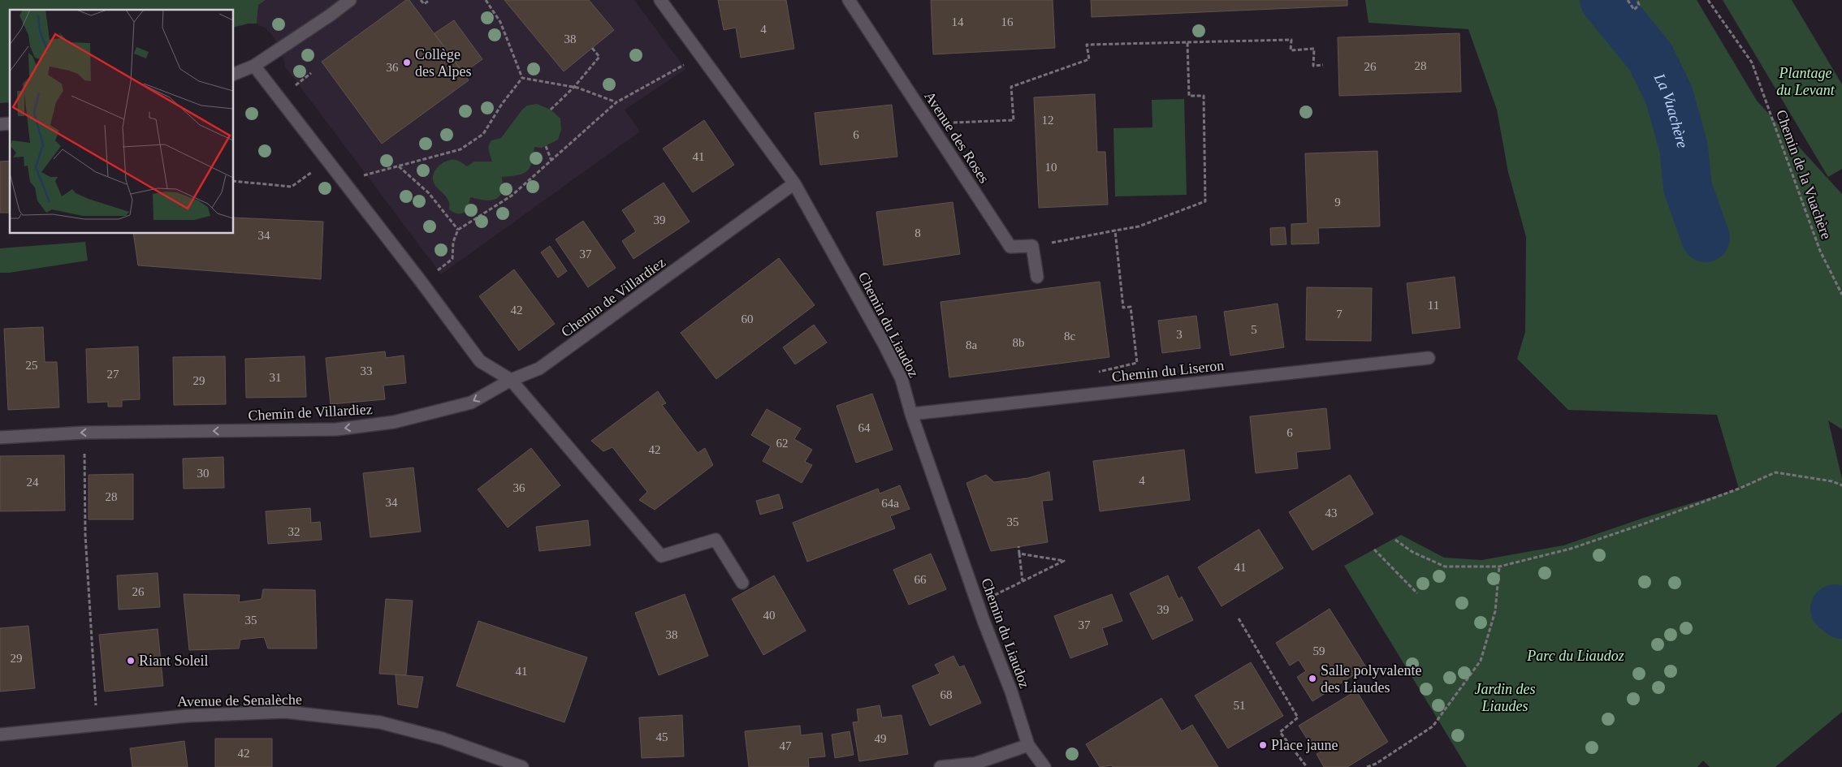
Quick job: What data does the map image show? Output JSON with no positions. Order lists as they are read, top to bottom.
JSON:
{
  "streets": {
    "street": [
      "Avenue des Roses",
      "Chemin de Villardiez",
      "Chemin du Liaudoz",
      "Chemin du Liseron",
      "Avenue de Senalèche"
    ],
    "path": ["Chemin de la Vuachère"]
  },
  "crossings": [
    ["Chemin de Villardiez", "Chemin du Liaudoz"],
    ["Chemin du Liaudoz", "Chemin du Liseron"]
  ],
  "one_way": ["Chemin de Villardiez"],
  "water": ["La Vuachère"],
  "parks": ["Plantage du Levant", "Parc du Liaudoz", "Jardin des Liaudes"],
  "places": [
    "Collège des Alpes",
    "Riant Soleil",
    "Salle polyvalente des Liaudes",
    "Place jaune"
  ],
  "house_numbers": [
    "14",
    "16",
    "4",
    "38",
    "28",
    "26",
    "36",
    "12",
    "6",
    "41",
    "10",
    "9",
    "39",
    "8",
    "34",
    "37",
    "11",
    "42",
    "7",
    "60",
    "5",
    "3",
    "8c",
    "8b",
    "8a",
    "25",
    "33",
    "27",
    "31",
    "29",
    "64",
    "6",
    "62",
    "42",
    "30",
    "4",
    "24",
    "36",
    "28",
    "34",
    "64a",
    "43",
    "35",
    "32",
    "41",
    "66",
    "26",
    "39",
    "40",
    "35",
    "37",
    "38",
    "59",
    "29",
    "41",
    "68",
    "51",
    "45",
    "49",
    "47",
    "42"
  ]
}
